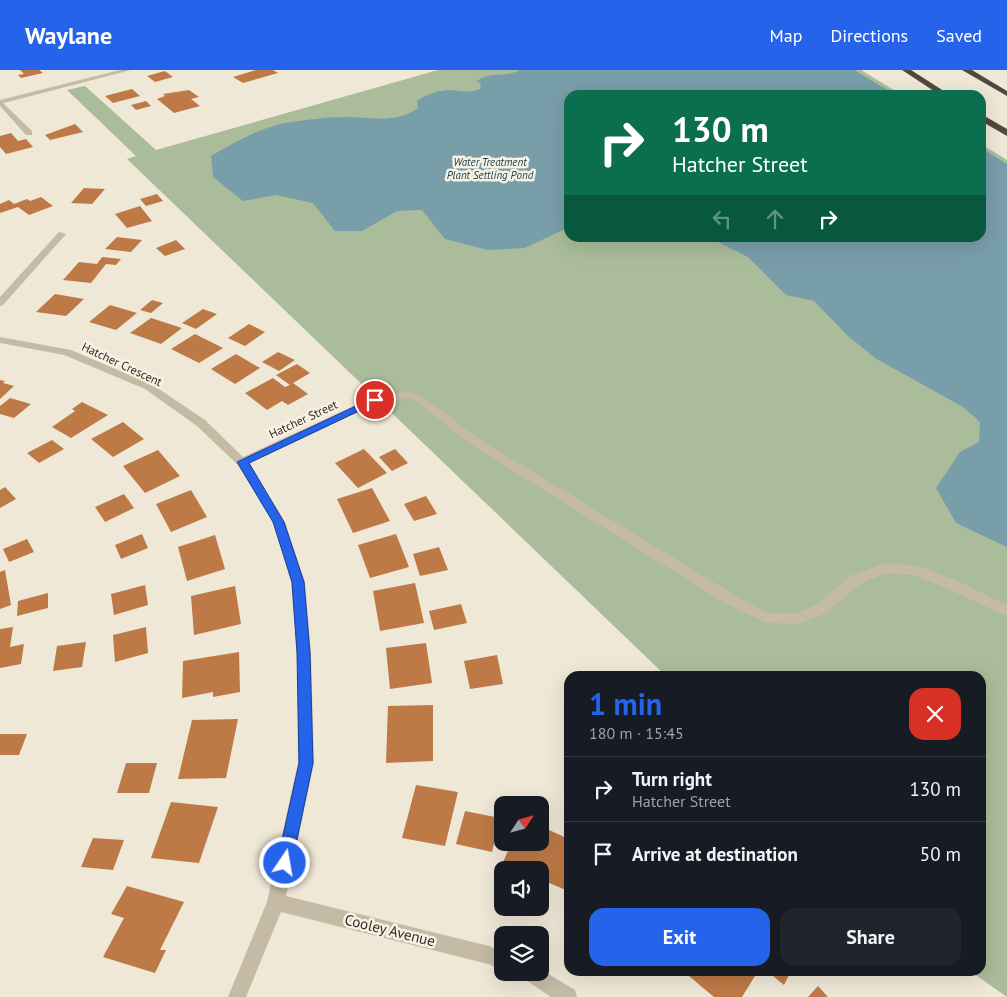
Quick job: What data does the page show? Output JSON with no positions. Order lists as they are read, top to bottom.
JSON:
{
  "streets": {
    "street": ["Hatcher Crescent", "Hatcher Street", "Cooley Avenue"]
  },
  "crossings": [
    ["Hatcher Crescent", "Hatcher Street"],
    ["Hatcher Crescent", "Cooley Avenue"]
  ],
  "water": ["Water Treatment Plant Settling Pond"],
  "north": "top right",
  "page": {
    "header": "Waylane",
    "nav": ["Map", "Directions", "Saved"],
    "turn": ["130 m", "Hatcher Street"],
    "heading": ["1 min", "180 m · 15:45"],
    "list": [
      {
        "name": "Turn right",
        "note": "Hatcher Street",
        "value": "130 m"
      },
      {
        "name": "Arrive at destination",
        "value": "50 m"
      }
    ],
    "buttons": ["Exit", "Share"]
  }
}
